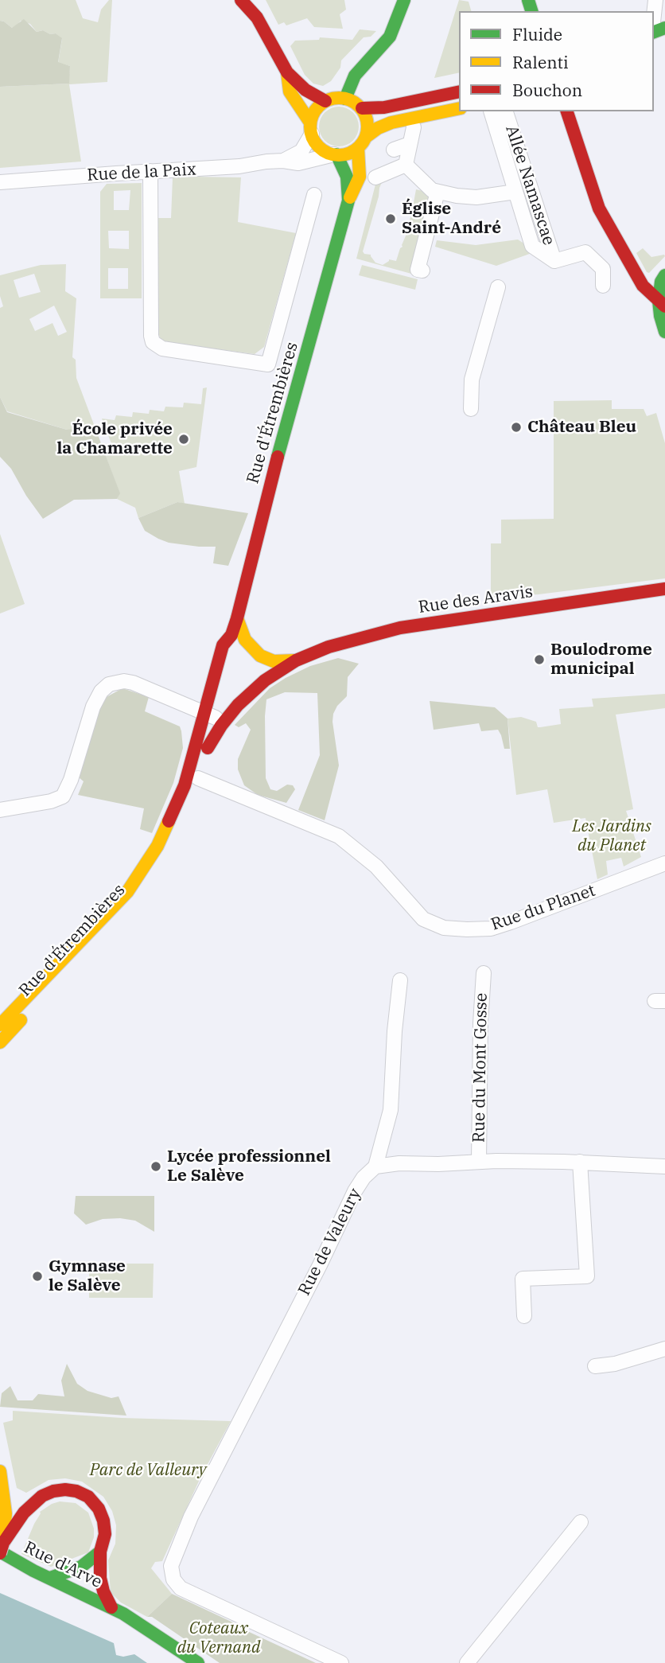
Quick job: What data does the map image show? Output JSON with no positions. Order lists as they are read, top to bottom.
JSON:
{
  "streets": {
    "main road": ["Rue d'Étrembières", "Rue des Aravis", "Rue d'Arve"],
    "street": [
      "Rue de la Paix",
      "Allée Namascae",
      "Rue du Planet",
      "Rue du Mont Gosse",
      "Rue de Valeury"
    ]
  },
  "crossings": [
    ["Rue de la Paix", "Rue d'Étrembières"],
    ["Rue d'Étrembières", "Rue du Planet"]
  ],
  "parks": ["Les Jardins du Planet", "Parc de Valleury", "Coteaux du Vernand"],
  "places": [
    "Église Saint-André",
    "Château Bleu",
    "École privée la Chamarette",
    "Boulodrome municipal",
    "Lycée professionnel Le Salève",
    "Gymnase le Salève"
  ],
  "legend": ["Fluide", "Ralenti", "Bouchon"]
}
